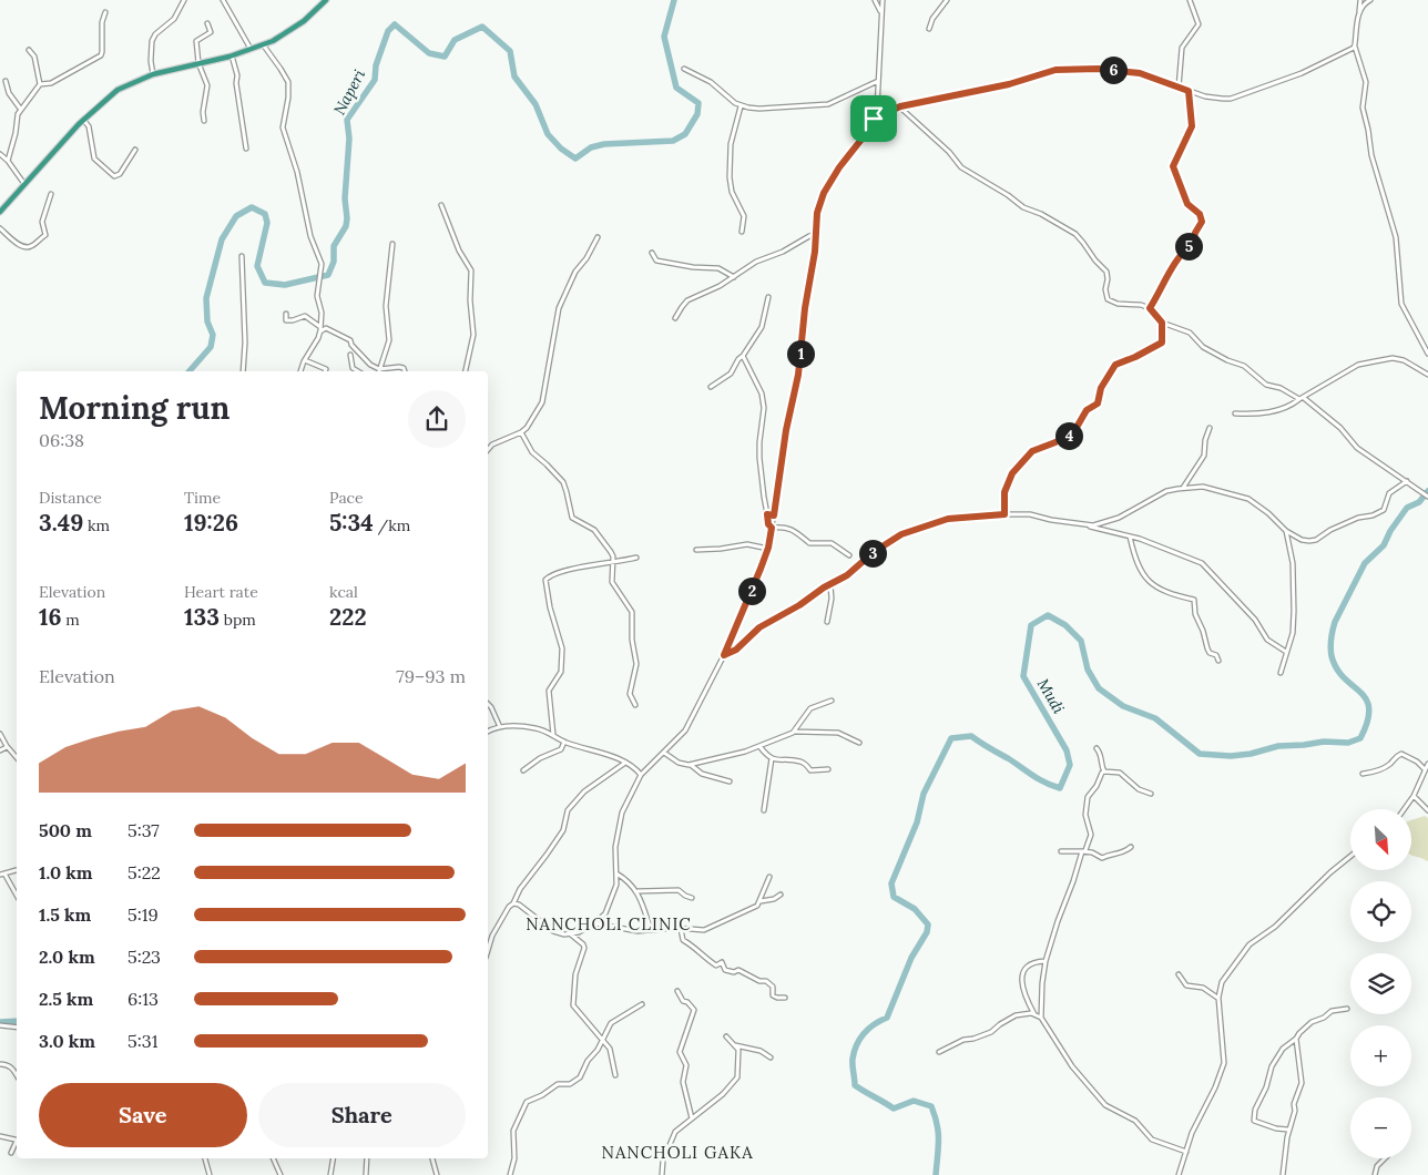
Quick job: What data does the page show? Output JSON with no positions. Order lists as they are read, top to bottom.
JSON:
{
  "districts": ["NANCHOLI CLINIC", "NANCHOLI GAKA"],
  "water": ["Naperi", "Mudi"],
  "north": "bottom right",
  "page": {
    "pins": [
      "6",
      "5",
      "1",
      "4",
      "3",
      "2"
    ],
    "heading": ["Morning run", "06:38"],
    "stats": [
      ["Distance", "3.49 km"],
      ["Time", "19:26"],
      ["Pace", "5:34 /km"],
      ["Elevation", "16 m"],
      ["Heart rate", "133 bpm"],
      ["kcal", "222"]
    ],
    "chart": ["Elevation", "79–93 m"],
    "map_buttons": ["+", "−"],
    "list": [
      {
        "name": "500 m",
        "note": "5:37"
      },
      {
        "name": "1.0 km",
        "note": "5:22"
      },
      {
        "name": "1.5 km",
        "note": "5:19"
      },
      {
        "name": "2.0 km",
        "note": "5:23"
      },
      {
        "name": "2.5 km",
        "note": "6:13"
      },
      {
        "name": "3.0 km",
        "note": "5:31"
      }
    ],
    "buttons": ["Save", "Share"]
  }
}
